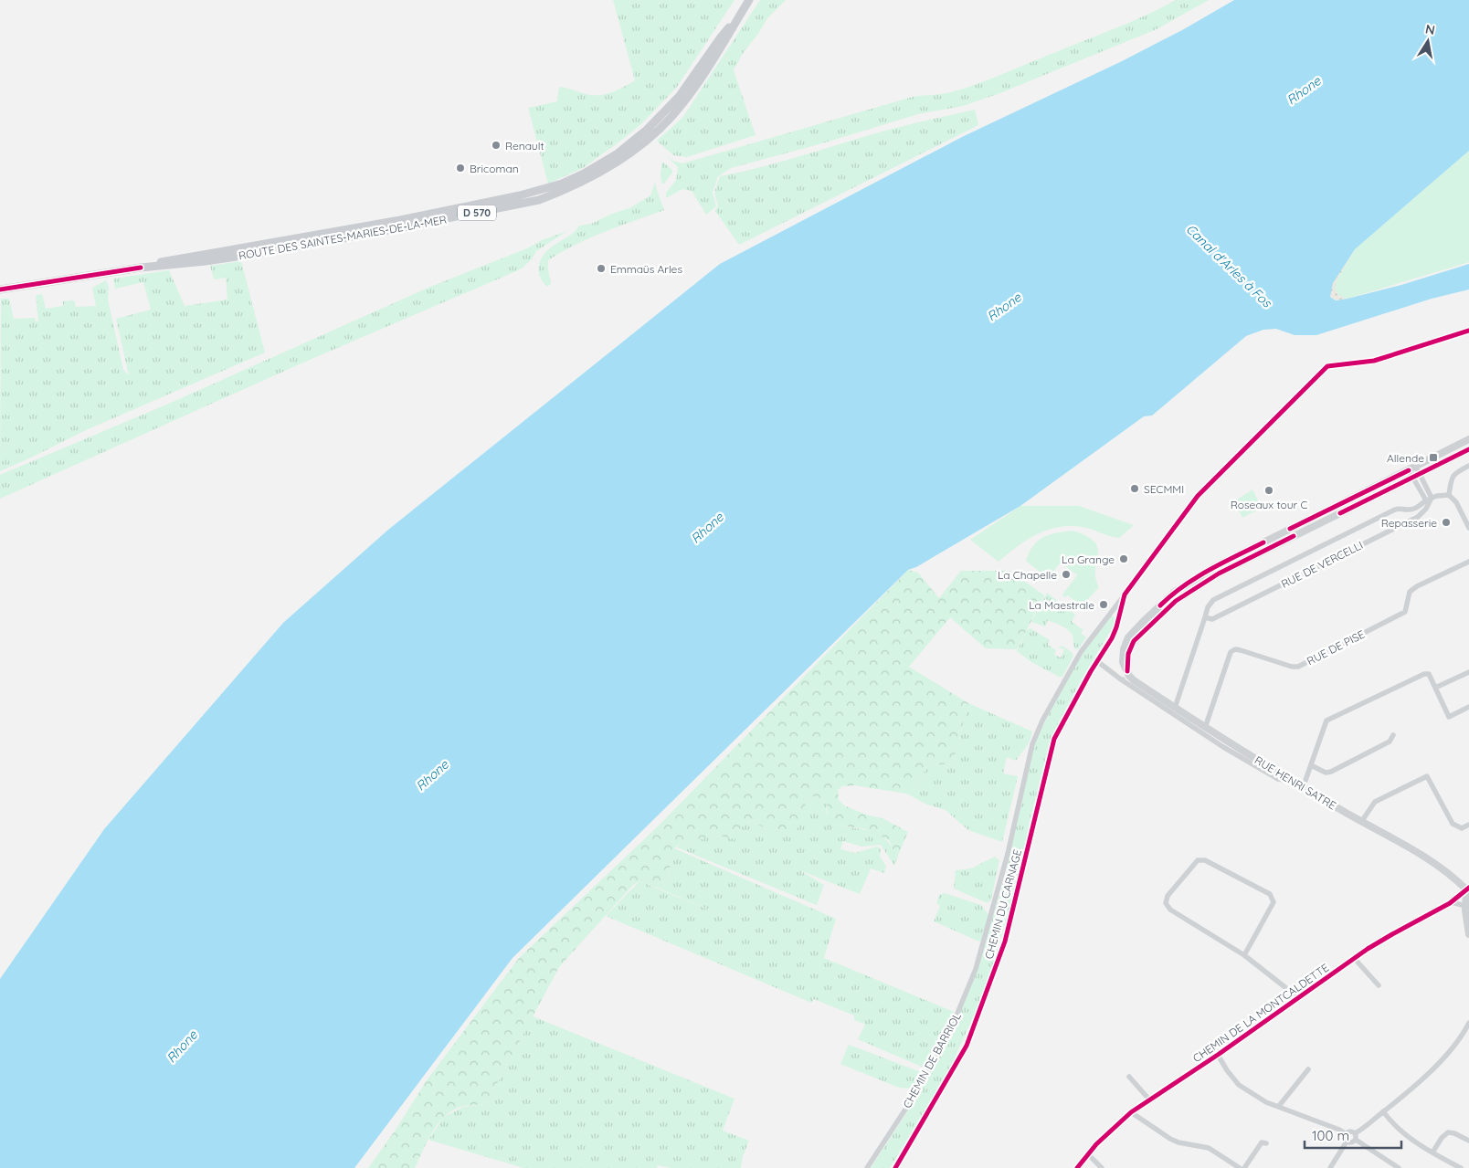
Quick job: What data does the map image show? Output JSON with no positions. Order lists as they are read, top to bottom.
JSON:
{
  "streets": {
    "main road": ["D 570", "ROUTE DES SAINTES-MARIES-DE-LA-MER"],
    "street": [
      "RUE DE VERCELLI",
      "RUE DE PISE",
      "RUE HENRI SATRE",
      "CHEMIN DU CARNAGE",
      "CHEMIN DE LA MONTCALDETTE",
      "CHEMIN DE BARRIOL"
    ]
  },
  "crossings": [
    ["RUE DE VERCELLI", "RUE HENRI SATRE"],
    ["RUE DE PISE", "RUE HENRI SATRE"],
    ["RUE HENRI SATRE", "CHEMIN DE LA MONTCALDETTE"],
    ["CHEMIN DU CARNAGE", "CHEMIN DE BARRIOL"]
  ],
  "water": ["Rhone", "Canal d'Arles à Fos"],
  "places": {
    "other": [
      "Renault",
      "Bricoman",
      "Emmaüs Arles",
      "SECMMI",
      "Roseaux tour C",
      "Repasserie",
      "La Grange",
      "La Chapelle",
      "La Maestrale"
    ],
    "transit": ["Allende"]
  },
  "scale_bar": "100 m",
  "north": "top"
}
